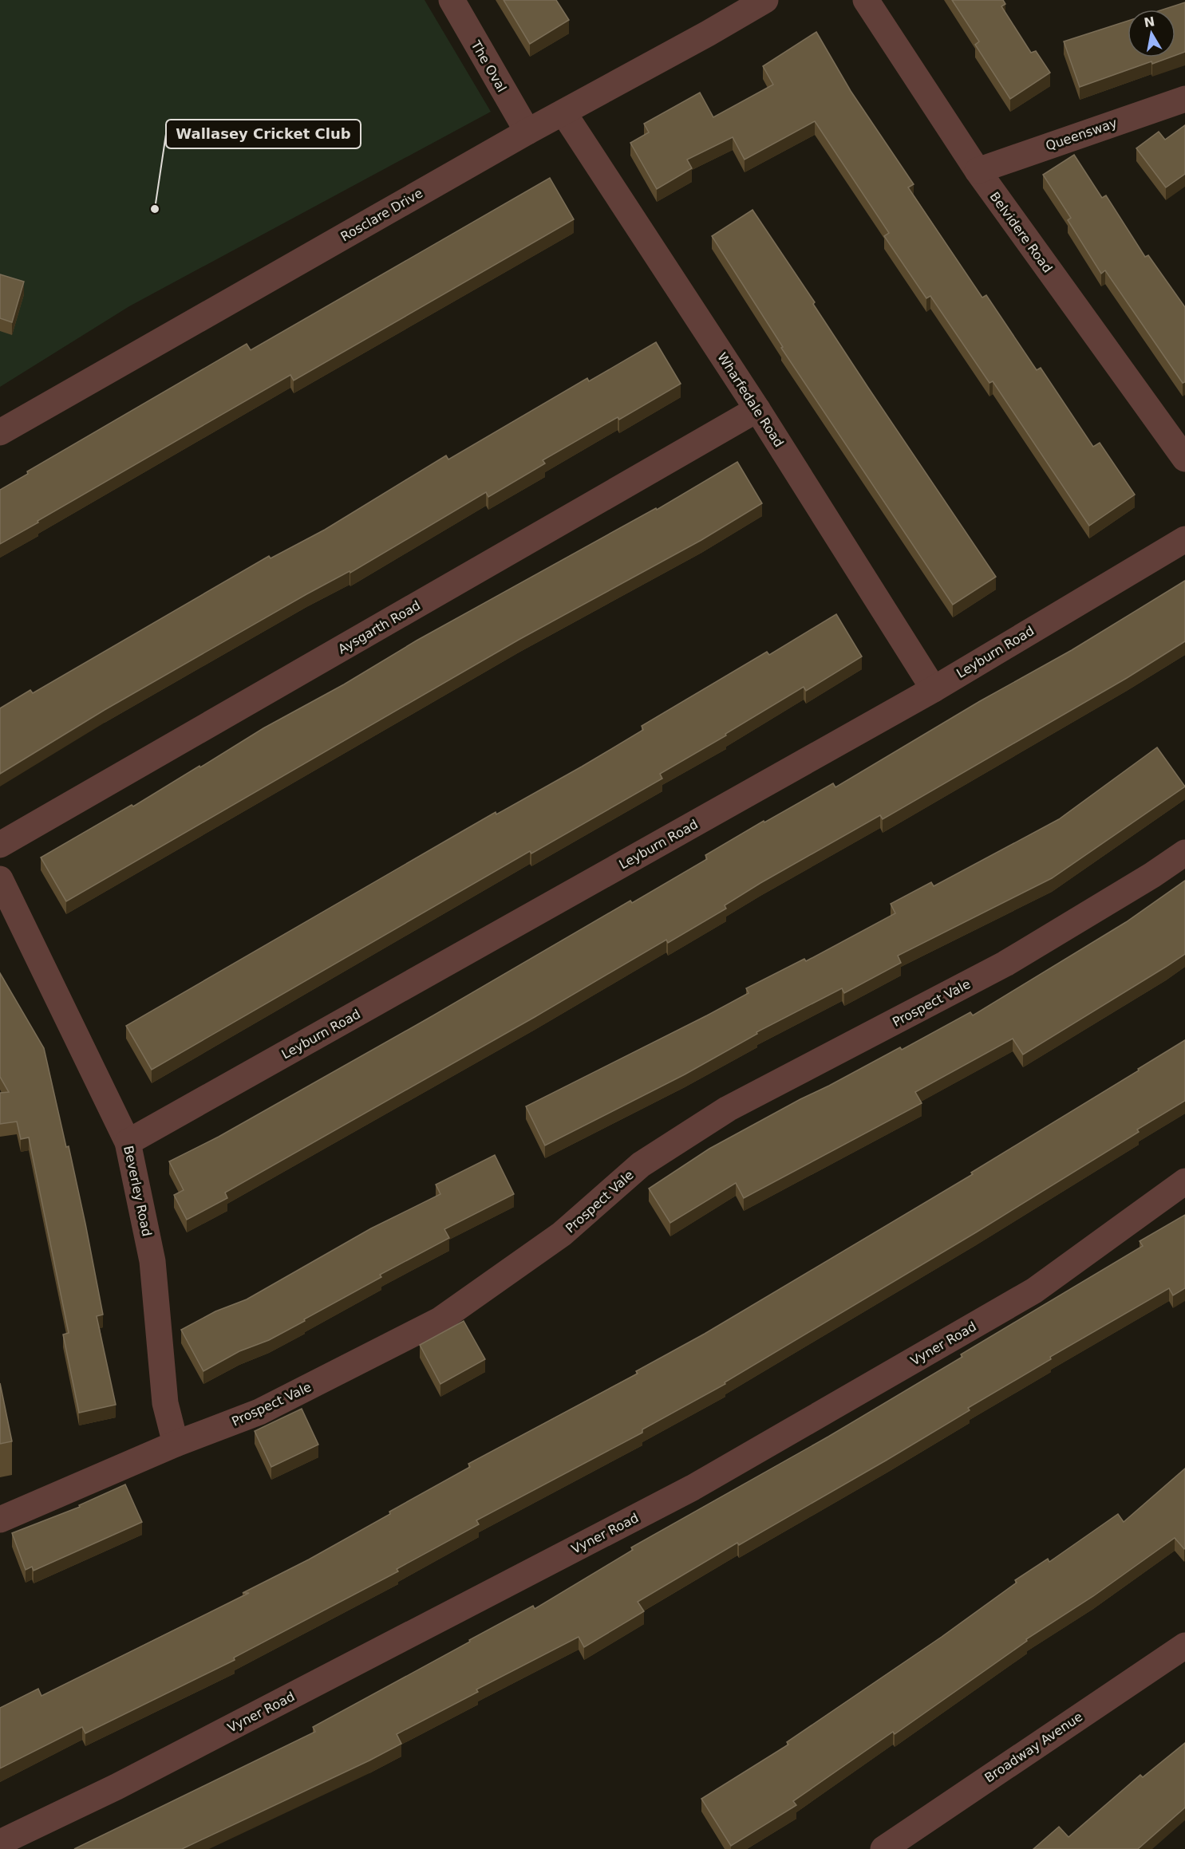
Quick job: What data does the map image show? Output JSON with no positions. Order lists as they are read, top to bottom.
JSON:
{
  "streets": {
    "street": [
      "The Oval",
      "Queensway",
      "Rosclare Drive",
      "Belvidere Road",
      "Wharfedale Road",
      "Aysgarth Road",
      "Leyburn Road",
      "Prospect Vale",
      "Beverley Road",
      "Vyner Road",
      "Broadway Avenue"
    ]
  },
  "crossings": [
    ["The Oval", "Rosclare Drive"],
    ["Queensway", "Belvidere Road"],
    ["Rosclare Drive", "Wharfedale Road"],
    ["Wharfedale Road", "Aysgarth Road"],
    ["Wharfedale Road", "Leyburn Road"],
    ["Leyburn Road", "Beverley Road"],
    ["Prospect Vale", "Beverley Road"]
  ],
  "places": ["Wallasey Cricket Club"],
  "north": "top"
}
